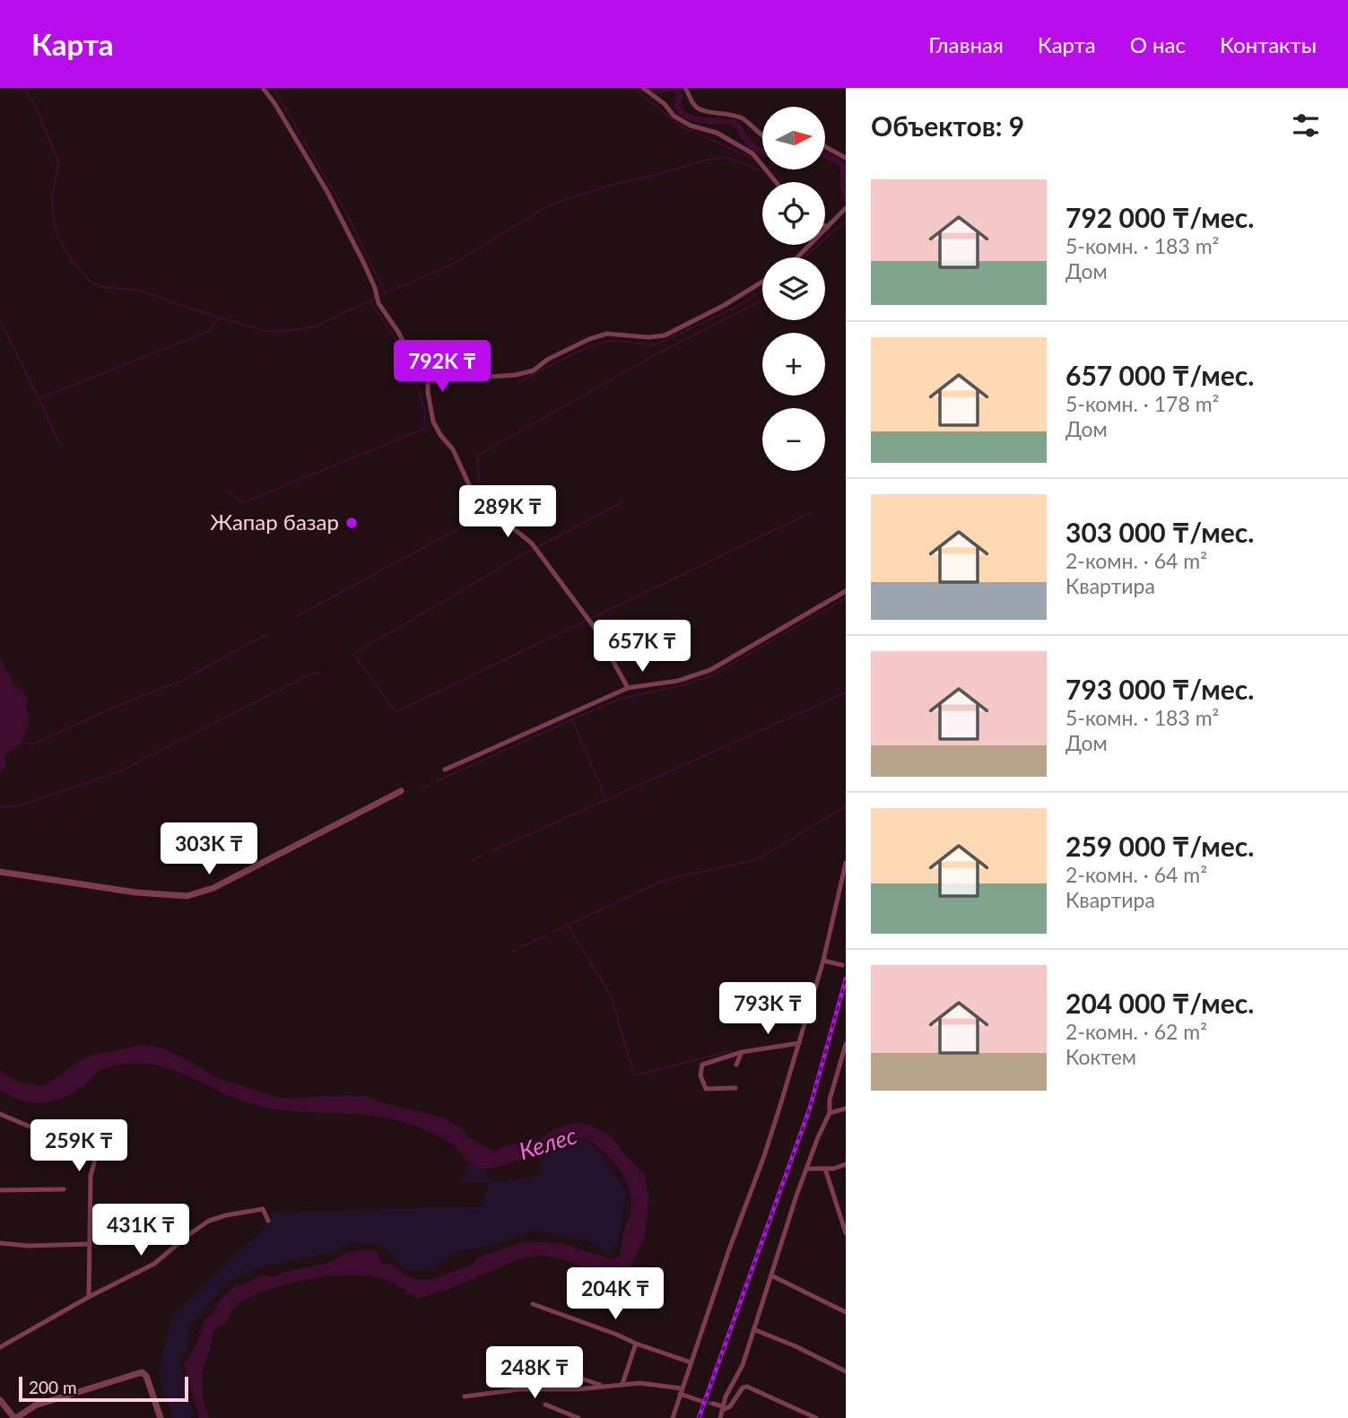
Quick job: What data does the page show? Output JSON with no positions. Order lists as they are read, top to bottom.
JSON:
{
  "water": ["Келес"],
  "places": ["Жапар базар"],
  "scale_bar": "200 m",
  "north": "right",
  "page": {
    "header": "Карта",
    "nav": [
      "Главная",
      "Карта",
      "О нас",
      "Контакты"
    ],
    "heading": "Объектов: 9",
    "map_buttons": ["+", "−"],
    "list": [
      {
        "name": "792 000 ₸/мес.",
        "note": "5-комн. · 183 m² · Дом"
      },
      {
        "name": "657 000 ₸/мес.",
        "note": "5-комн. · 178 m² · Дом"
      },
      {
        "name": "303 000 ₸/мес.",
        "note": "2-комн. · 64 m² · Квартира"
      },
      {
        "name": "793 000 ₸/мес.",
        "note": "5-комн. · 183 m² · Дом"
      },
      {
        "name": "259 000 ₸/мес.",
        "note": "2-комн. · 64 m² · Квартира"
      },
      {
        "name": "204 000 ₸/мес.",
        "note": "2-комн. · 62 m² · Коктем"
      }
    ],
    "price": [
      "792K ₸",
      "289K ₸",
      "657K ₸",
      "303K ₸",
      "793K ₸",
      "259K ₸",
      "431K ₸",
      "204K ₸",
      "248K ₸"
    ],
    "scale": "200 m"
  }
}
